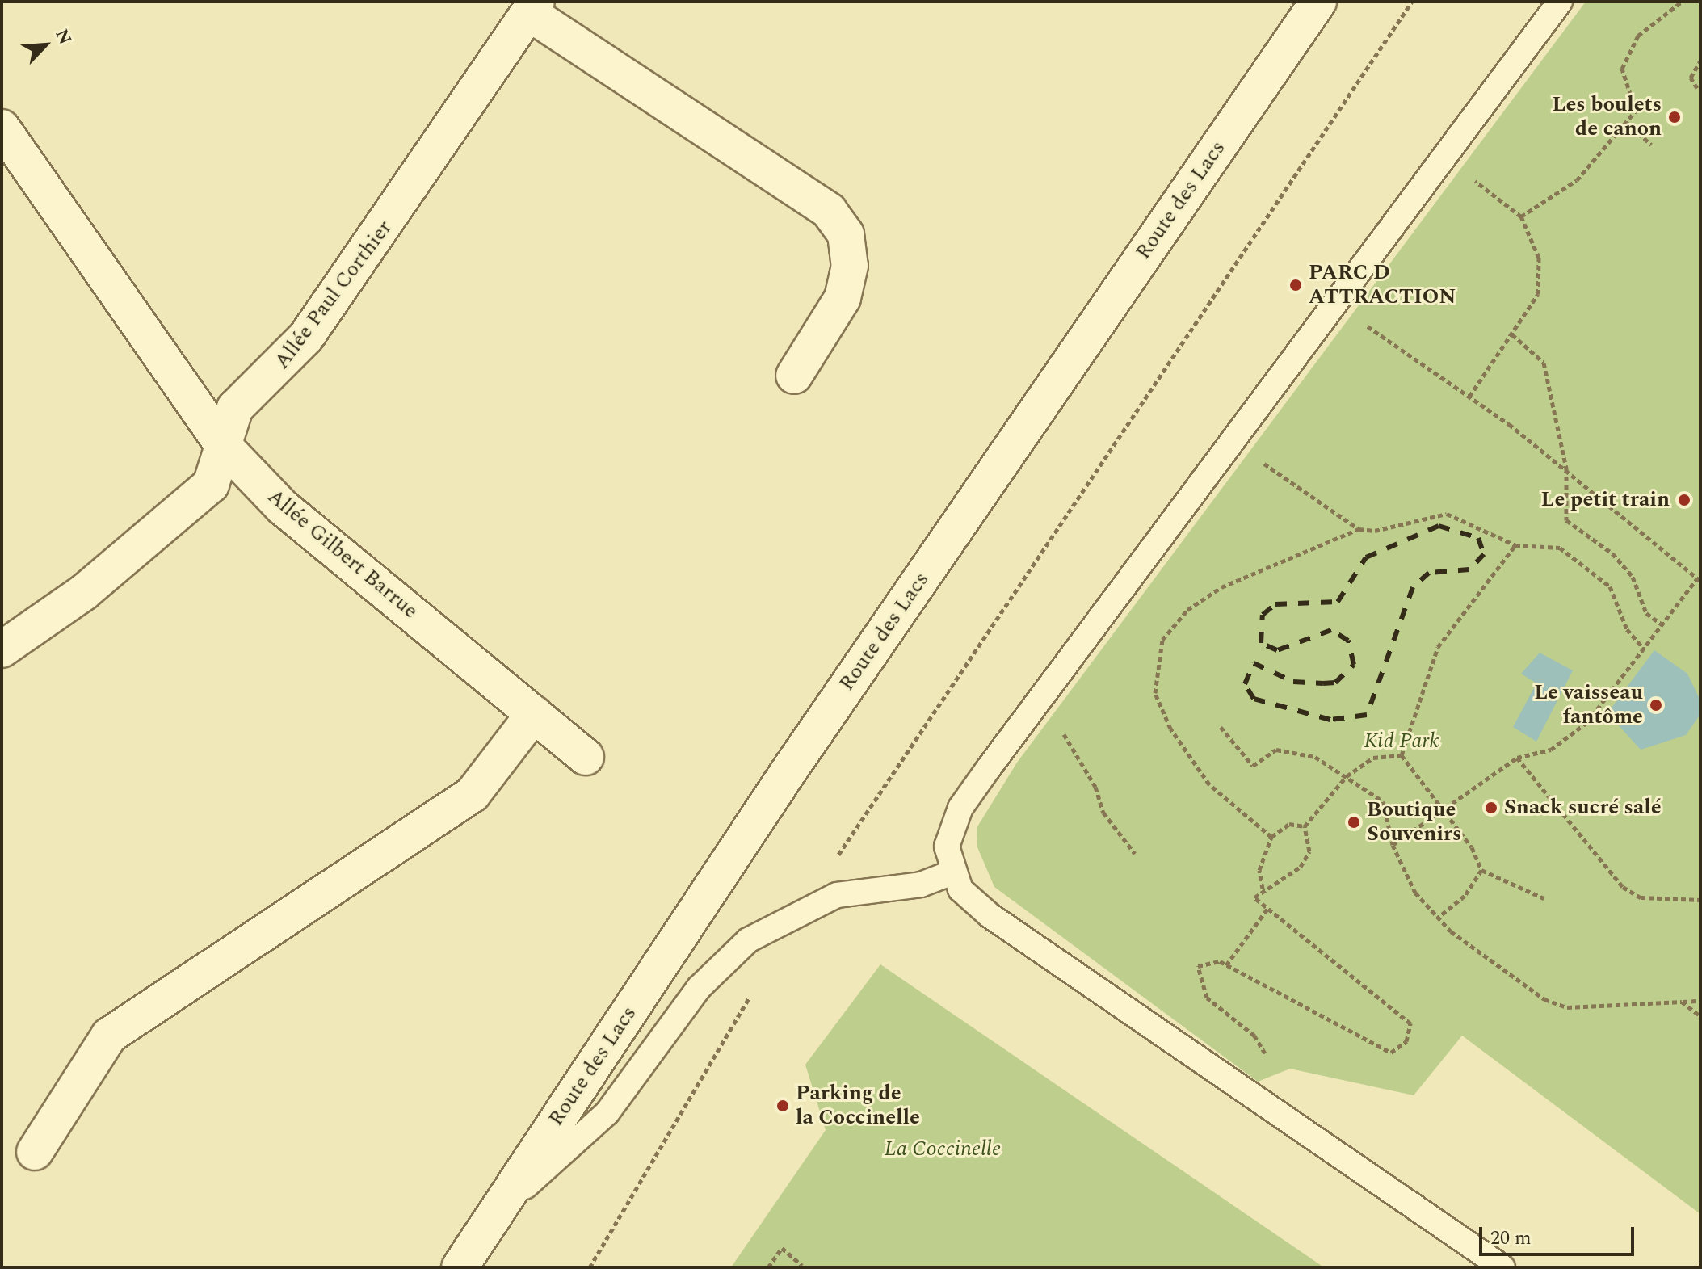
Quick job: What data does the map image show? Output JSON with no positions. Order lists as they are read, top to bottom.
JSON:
{
  "streets": {
    "street": ["Route des Lacs", "Allée Paul Corthier", "Allée Gilbert Barrue"]
  },
  "crossings": [
    ["Allée Paul Corthier", "Allée Gilbert Barrue"]
  ],
  "parks": ["Kid Park", "La Coccinelle"],
  "places": [
    "Les boulets de canon",
    "PARC D ATTRACTION",
    "Le petit train",
    "Le vaisseau fantôme",
    "Snack sucré salé",
    "Boutique Souvenirs",
    "Parking de la Coccinelle"
  ],
  "scale_bar": "20 m",
  "north": "top right"
}
